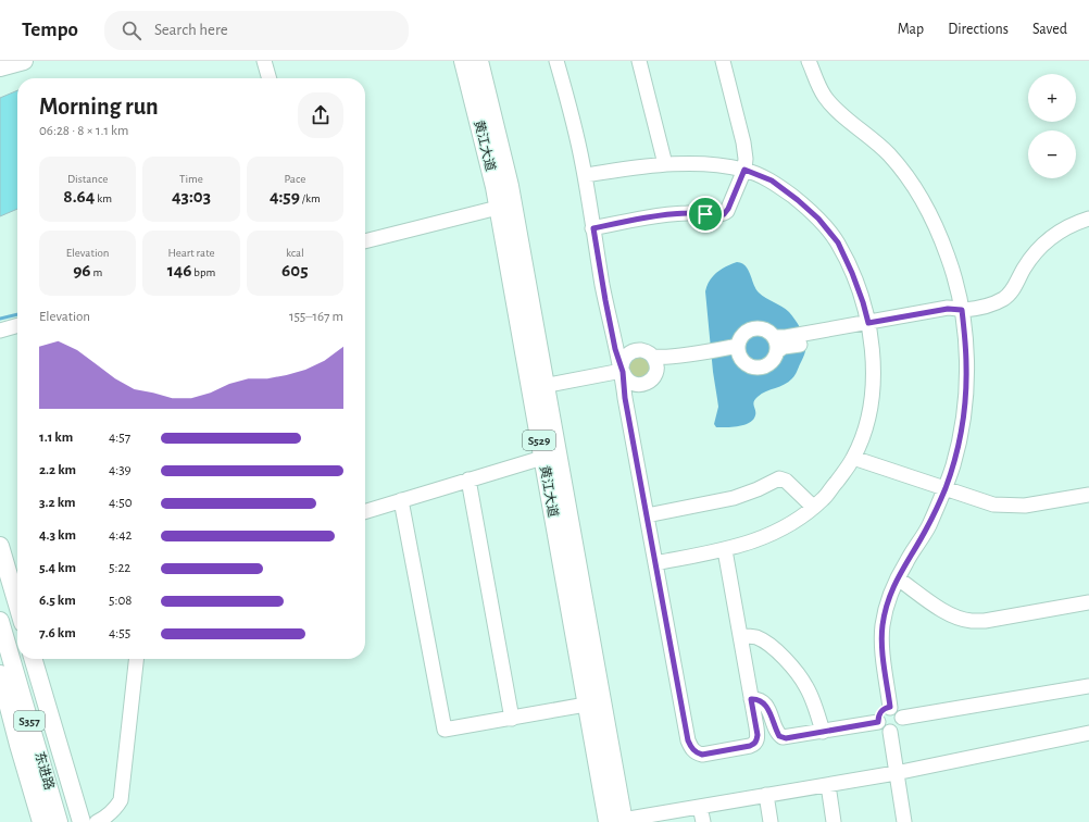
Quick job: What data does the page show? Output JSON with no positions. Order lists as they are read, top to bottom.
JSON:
{
  "streets": {
    "main road": [
      "黄江大道",
      "S529",
      "S357",
      "东进路"
    ]
  },
  "page": {
    "header": "Tempo",
    "search": "Search here",
    "nav": ["Map", "Directions", "Saved"],
    "map_buttons": ["+", "−"],
    "heading": ["Morning run", "06:28 · 8 × 1.1 km"],
    "stats": [
      ["Distance", "8.64 km"],
      ["Time", "43:03"],
      ["Pace", "4:59 /km"],
      ["Elevation", "96 m"],
      ["Heart rate", "146 bpm"],
      ["kcal", "605"]
    ],
    "chart": ["Elevation", "155–167 m"],
    "list": [
      {
        "name": "1.1 km",
        "note": "4:57"
      },
      {
        "name": "2.2 km",
        "note": "4:39"
      },
      {
        "name": "3.2 km",
        "note": "4:50"
      },
      {
        "name": "4.3 km",
        "note": "4:42"
      },
      {
        "name": "5.4 km",
        "note": "5:22"
      },
      {
        "name": "6.5 km",
        "note": "5:08"
      },
      {
        "name": "7.6 km",
        "note": "4:55"
      }
    ]
  }
}
